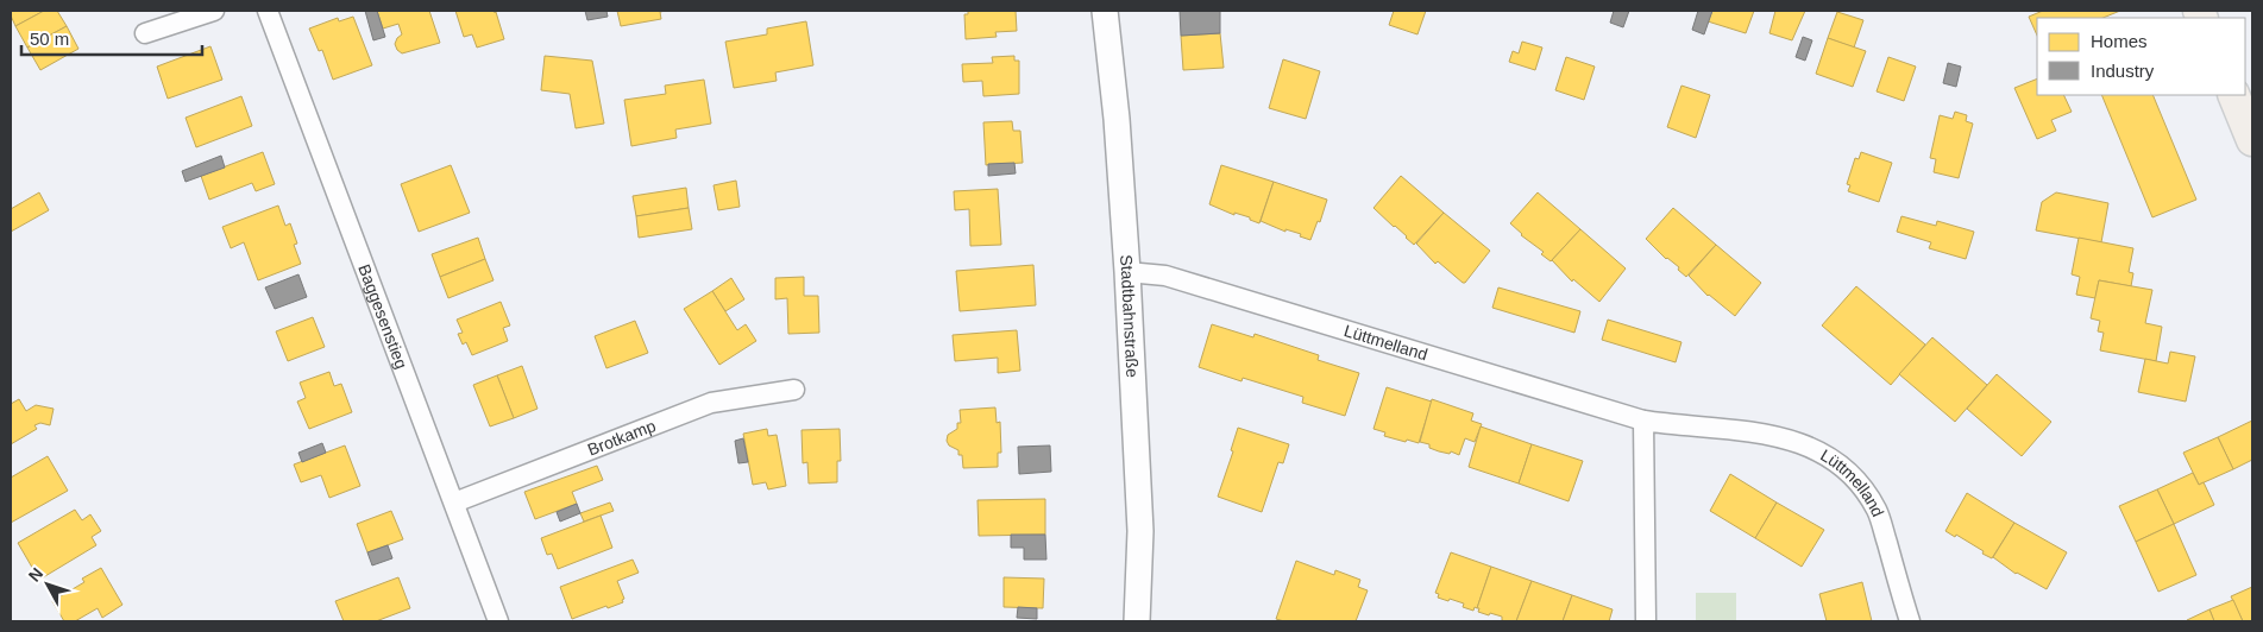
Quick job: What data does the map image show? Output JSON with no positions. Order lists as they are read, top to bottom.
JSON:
{
  "streets": {
    "street": [
      "Baggesenstieg",
      "Stadtbahnstraße",
      "Lüttmelland",
      "Brotkamp"
    ]
  },
  "crossings": [
    ["Baggesenstieg", "Brotkamp"],
    ["Stadtbahnstraße", "Lüttmelland"]
  ],
  "legend": ["Homes", "Industry"],
  "scale_bar": "50 m",
  "north": "top left"
}
